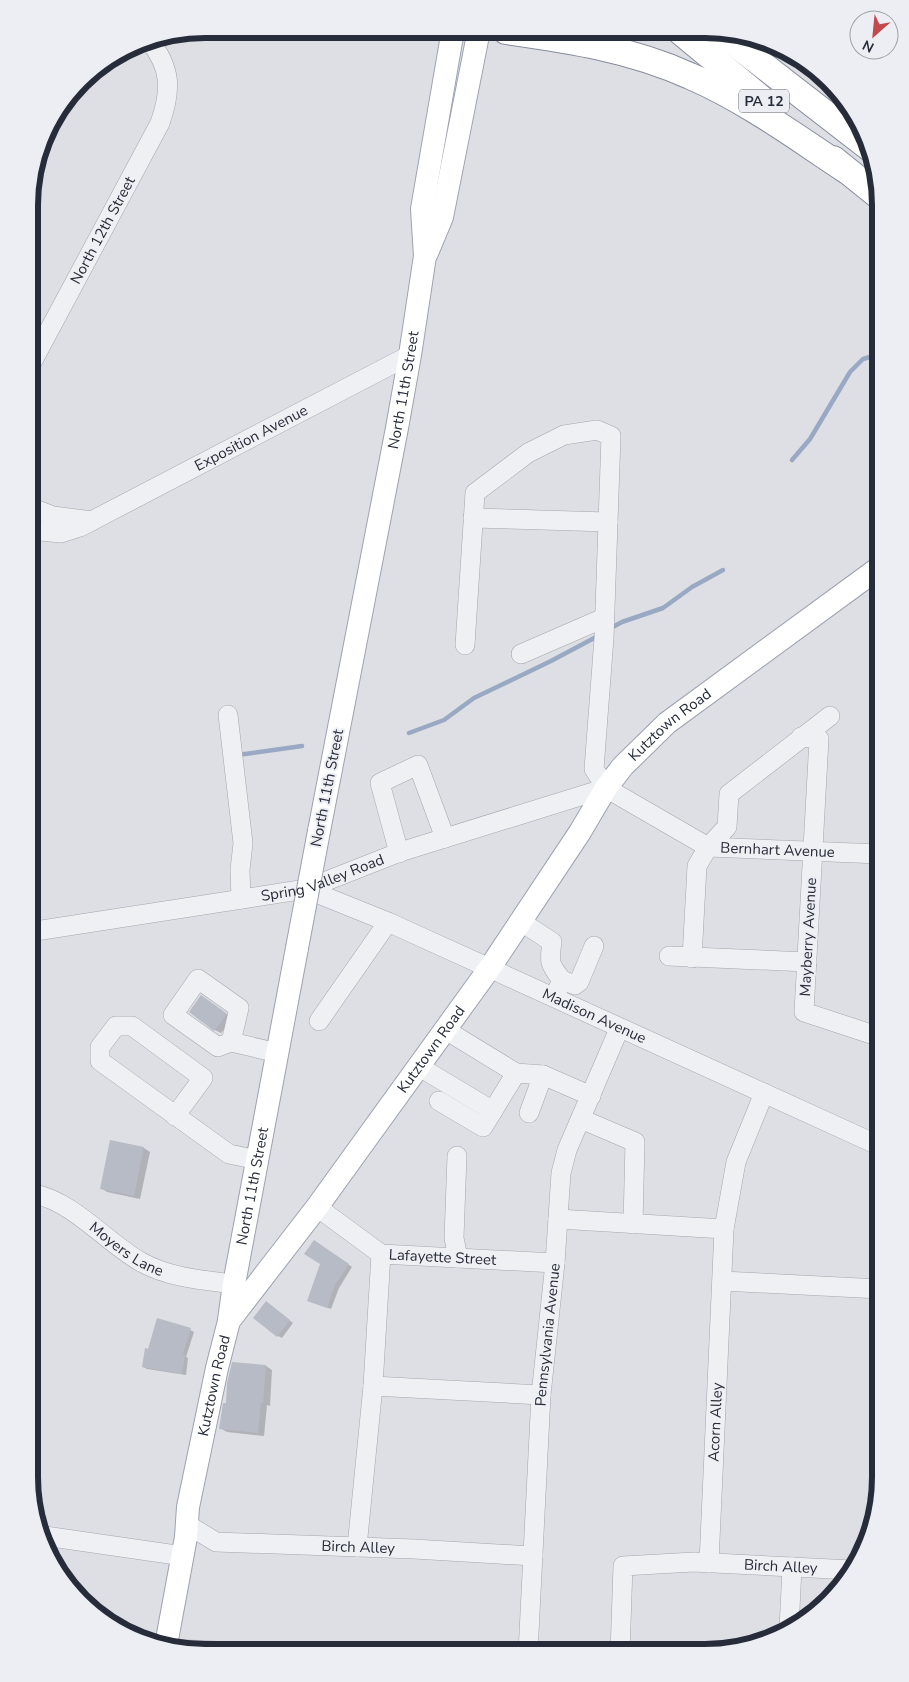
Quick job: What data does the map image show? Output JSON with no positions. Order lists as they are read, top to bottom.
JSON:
{
  "streets": {
    "highway": ["PA 12"],
    "main road": ["North 11th Street", "Kutztown Road"],
    "street": [
      "North 12th Street",
      "Exposition Avenue",
      "Bernhart Avenue",
      "Spring Valley Road",
      "Mayberry Avenue",
      "Madison Avenue",
      "Moyers Lane",
      "Lafayette Street",
      "Pennsylvania Avenue",
      "Acorn Alley",
      "Birch Alley"
    ]
  },
  "crossings": [
    ["North 11th Street", "Exposition Avenue"],
    ["North 11th Street", "Kutztown Road"],
    ["North 11th Street", "Moyers Lane"],
    ["Kutztown Road", "Bernhart Avenue"],
    ["Kutztown Road", "Spring Valley Road"],
    ["Kutztown Road", "Madison Avenue"],
    ["Kutztown Road", "Lafayette Street"],
    ["Kutztown Road", "Birch Alley"],
    ["Bernhart Avenue", "Spring Valley Road"],
    ["Bernhart Avenue", "Mayberry Avenue"],
    ["Spring Valley Road", "Madison Avenue"],
    ["Madison Avenue", "Pennsylvania Avenue"],
    ["Madison Avenue", "Acorn Alley"],
    ["Lafayette Street", "Pennsylvania Avenue"],
    ["Pennsylvania Avenue", "Birch Alley"],
    ["Acorn Alley", "Birch Alley"]
  ],
  "north": "bottom left"
}
